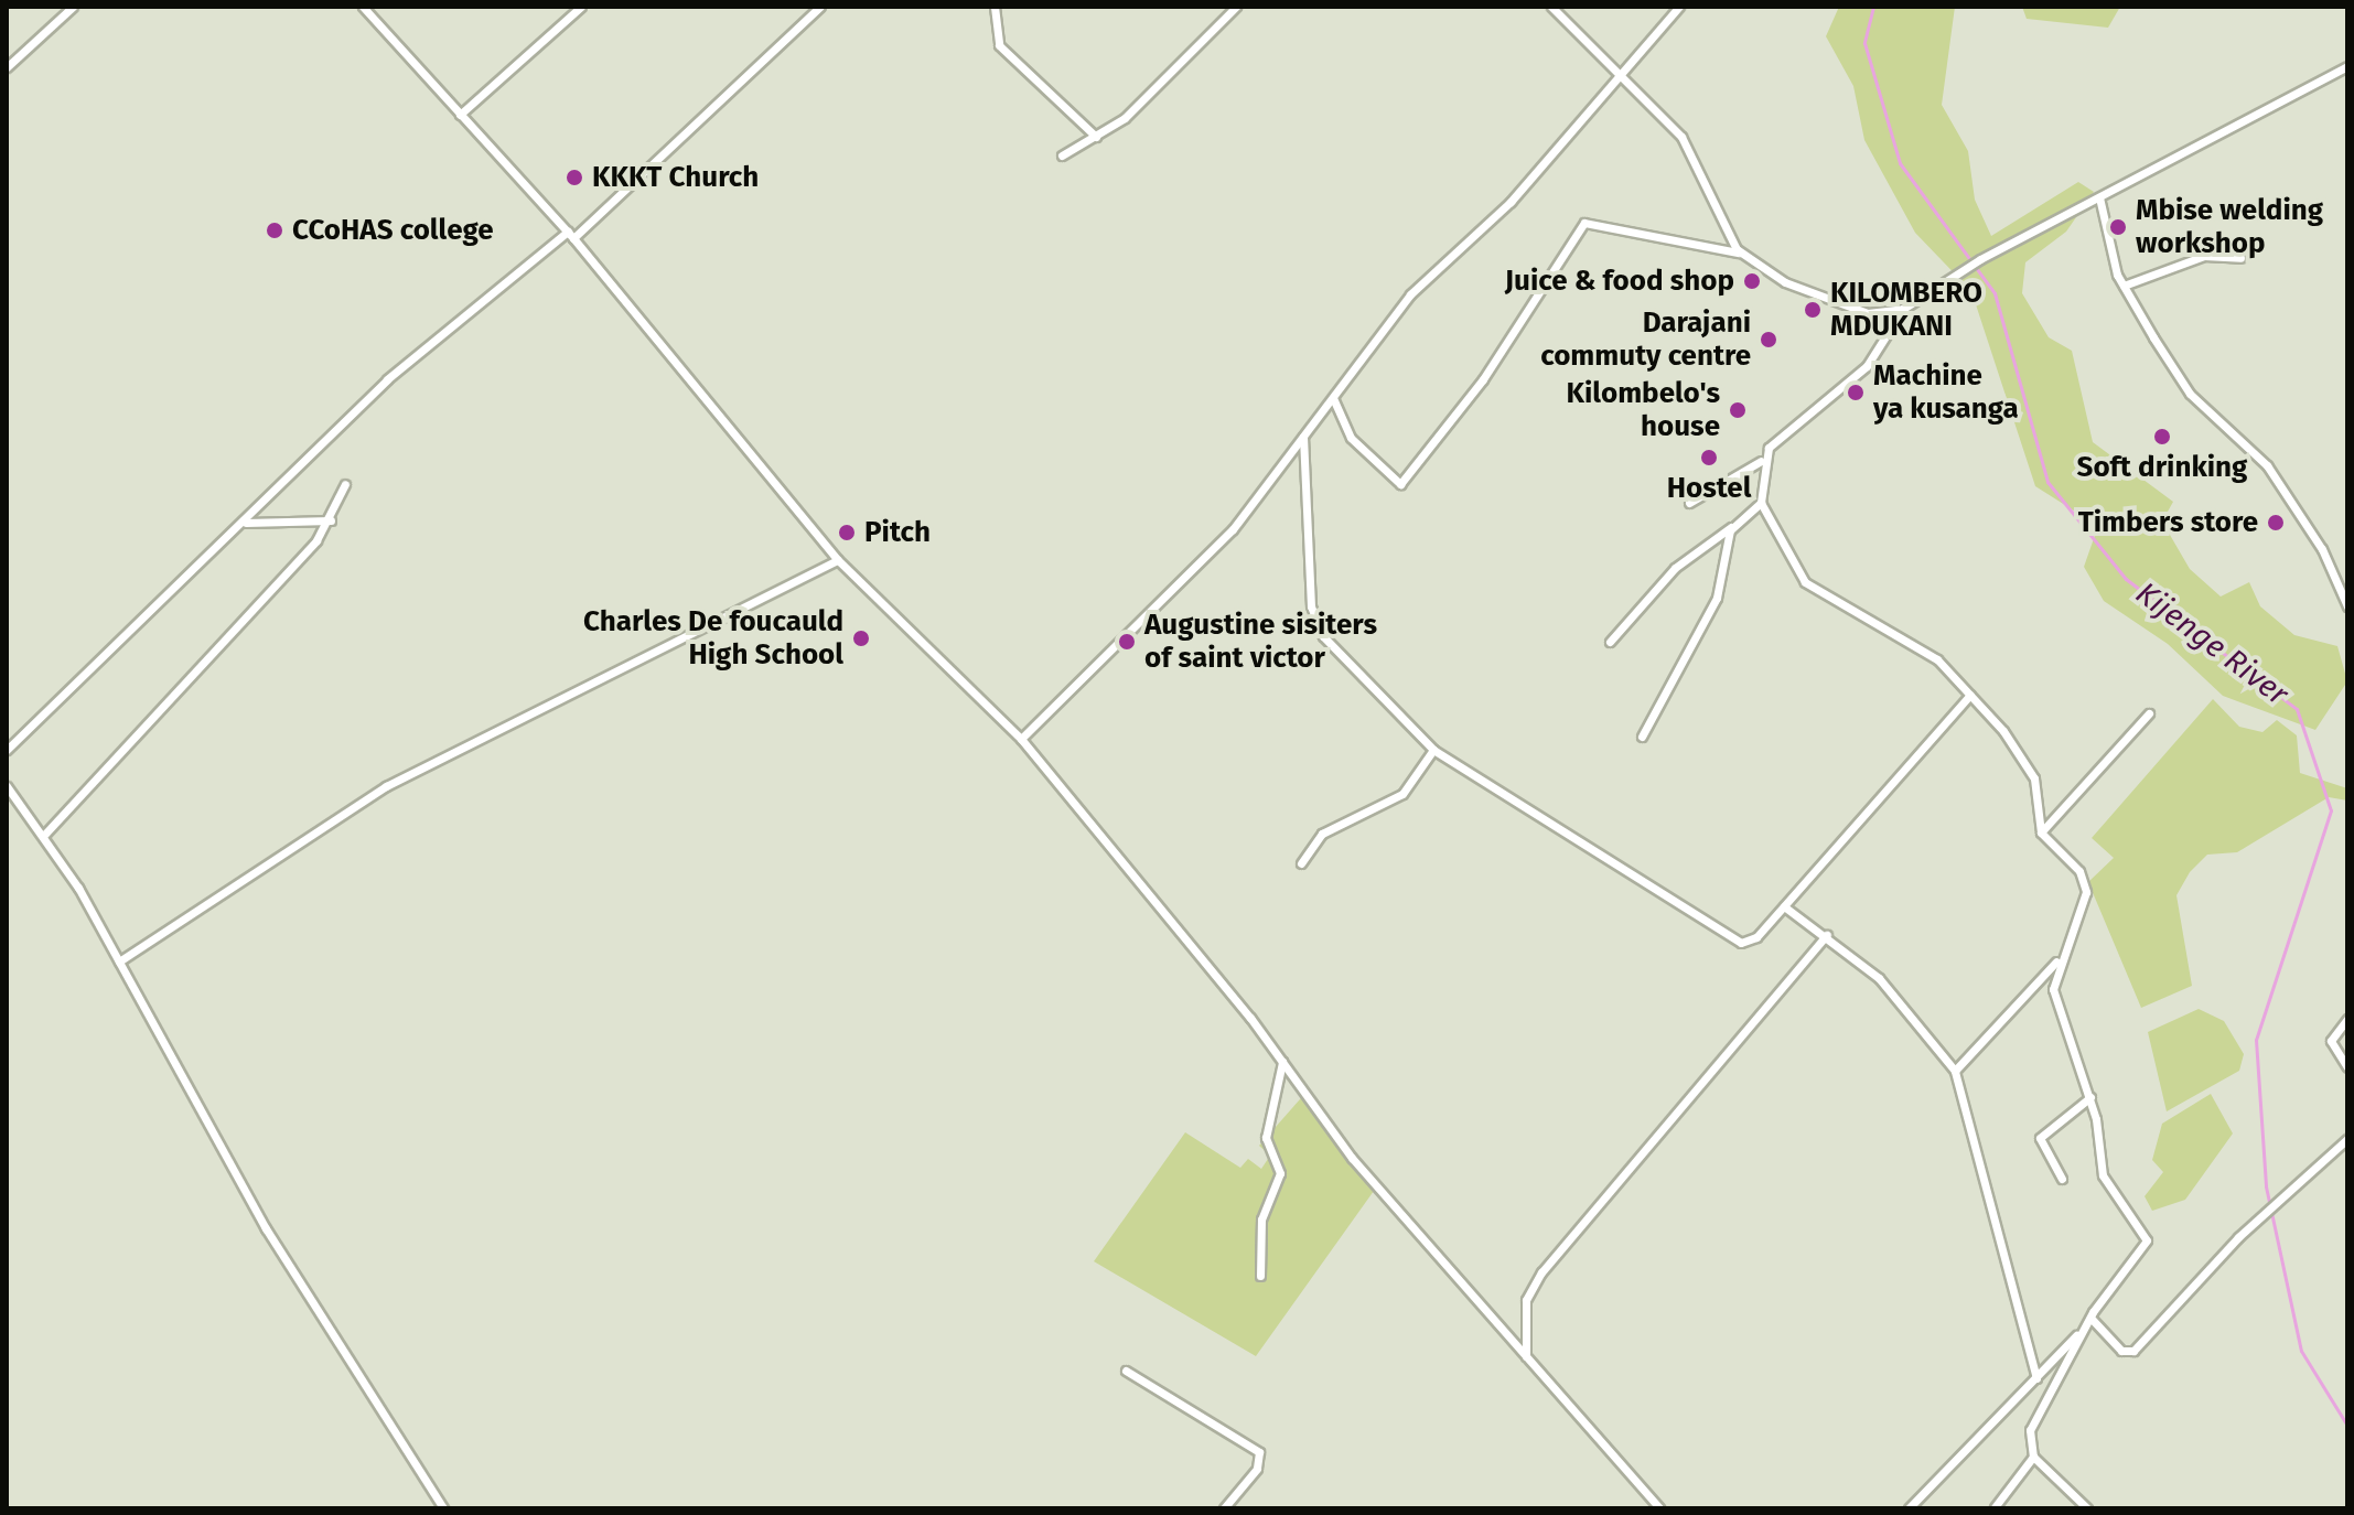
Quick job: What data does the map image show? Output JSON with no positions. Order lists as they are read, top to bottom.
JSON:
{
  "water": ["Kijenge River"],
  "places": [
    "KKKT Church",
    "Mbise welding workshop",
    "CCoHAS college",
    "Juice & food shop",
    "KILOMBERO MDUKANI",
    "Darajani commuty centre",
    "Machine ya kusanga",
    "Kilombelo's house",
    "Soft drinking",
    "Hostel",
    "Timbers store",
    "Pitch",
    "Charles De foucauld High School",
    "Augustine sisiters of saint victor"
  ]
}
